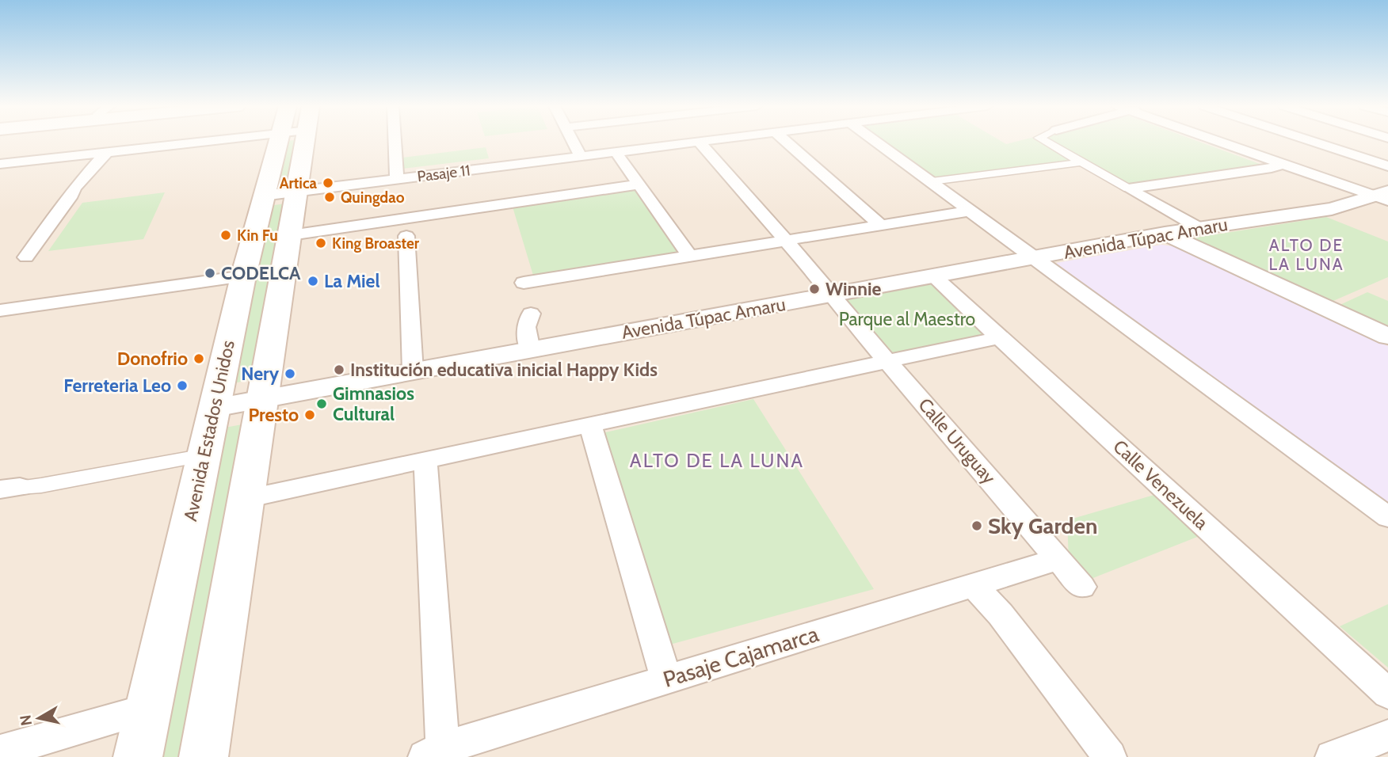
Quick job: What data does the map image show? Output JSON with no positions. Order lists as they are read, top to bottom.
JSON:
{
  "streets": {
    "main road": ["Avenida Estados Unidos"],
    "street": [
      "Pasaje 11",
      "Avenida Túpac Amaru",
      "Calle Uruguay",
      "Calle Venezuela",
      "Pasaje Cajamarca"
    ]
  },
  "crossings": [
    ["Pasaje 11", "Avenida Estados Unidos"],
    ["Pasaje 11", "Calle Uruguay"],
    ["Avenida Túpac Amaru", "Avenida Estados Unidos"],
    ["Avenida Túpac Amaru", "Calle Uruguay"],
    ["Avenida Túpac Amaru", "Calle Venezuela"],
    ["Calle Uruguay", "Pasaje Cajamarca"]
  ],
  "districts": ["ALTO DE LA LUNA", "ALTO DE LA LUNA"],
  "parks": ["Parque al Maestro"],
  "places": [
    "Artica",
    "Quingdao",
    "Kin Fu",
    "King Broaster",
    "CODELCA",
    "La Miel",
    "Winnie",
    "Donofrio",
    "Institución educativa inicial Happy Kids",
    "Nery",
    "Ferreteria Leo",
    "Gimnasios Cultural",
    "Presto",
    "Sky Garden"
  ],
  "north": "left"
}
